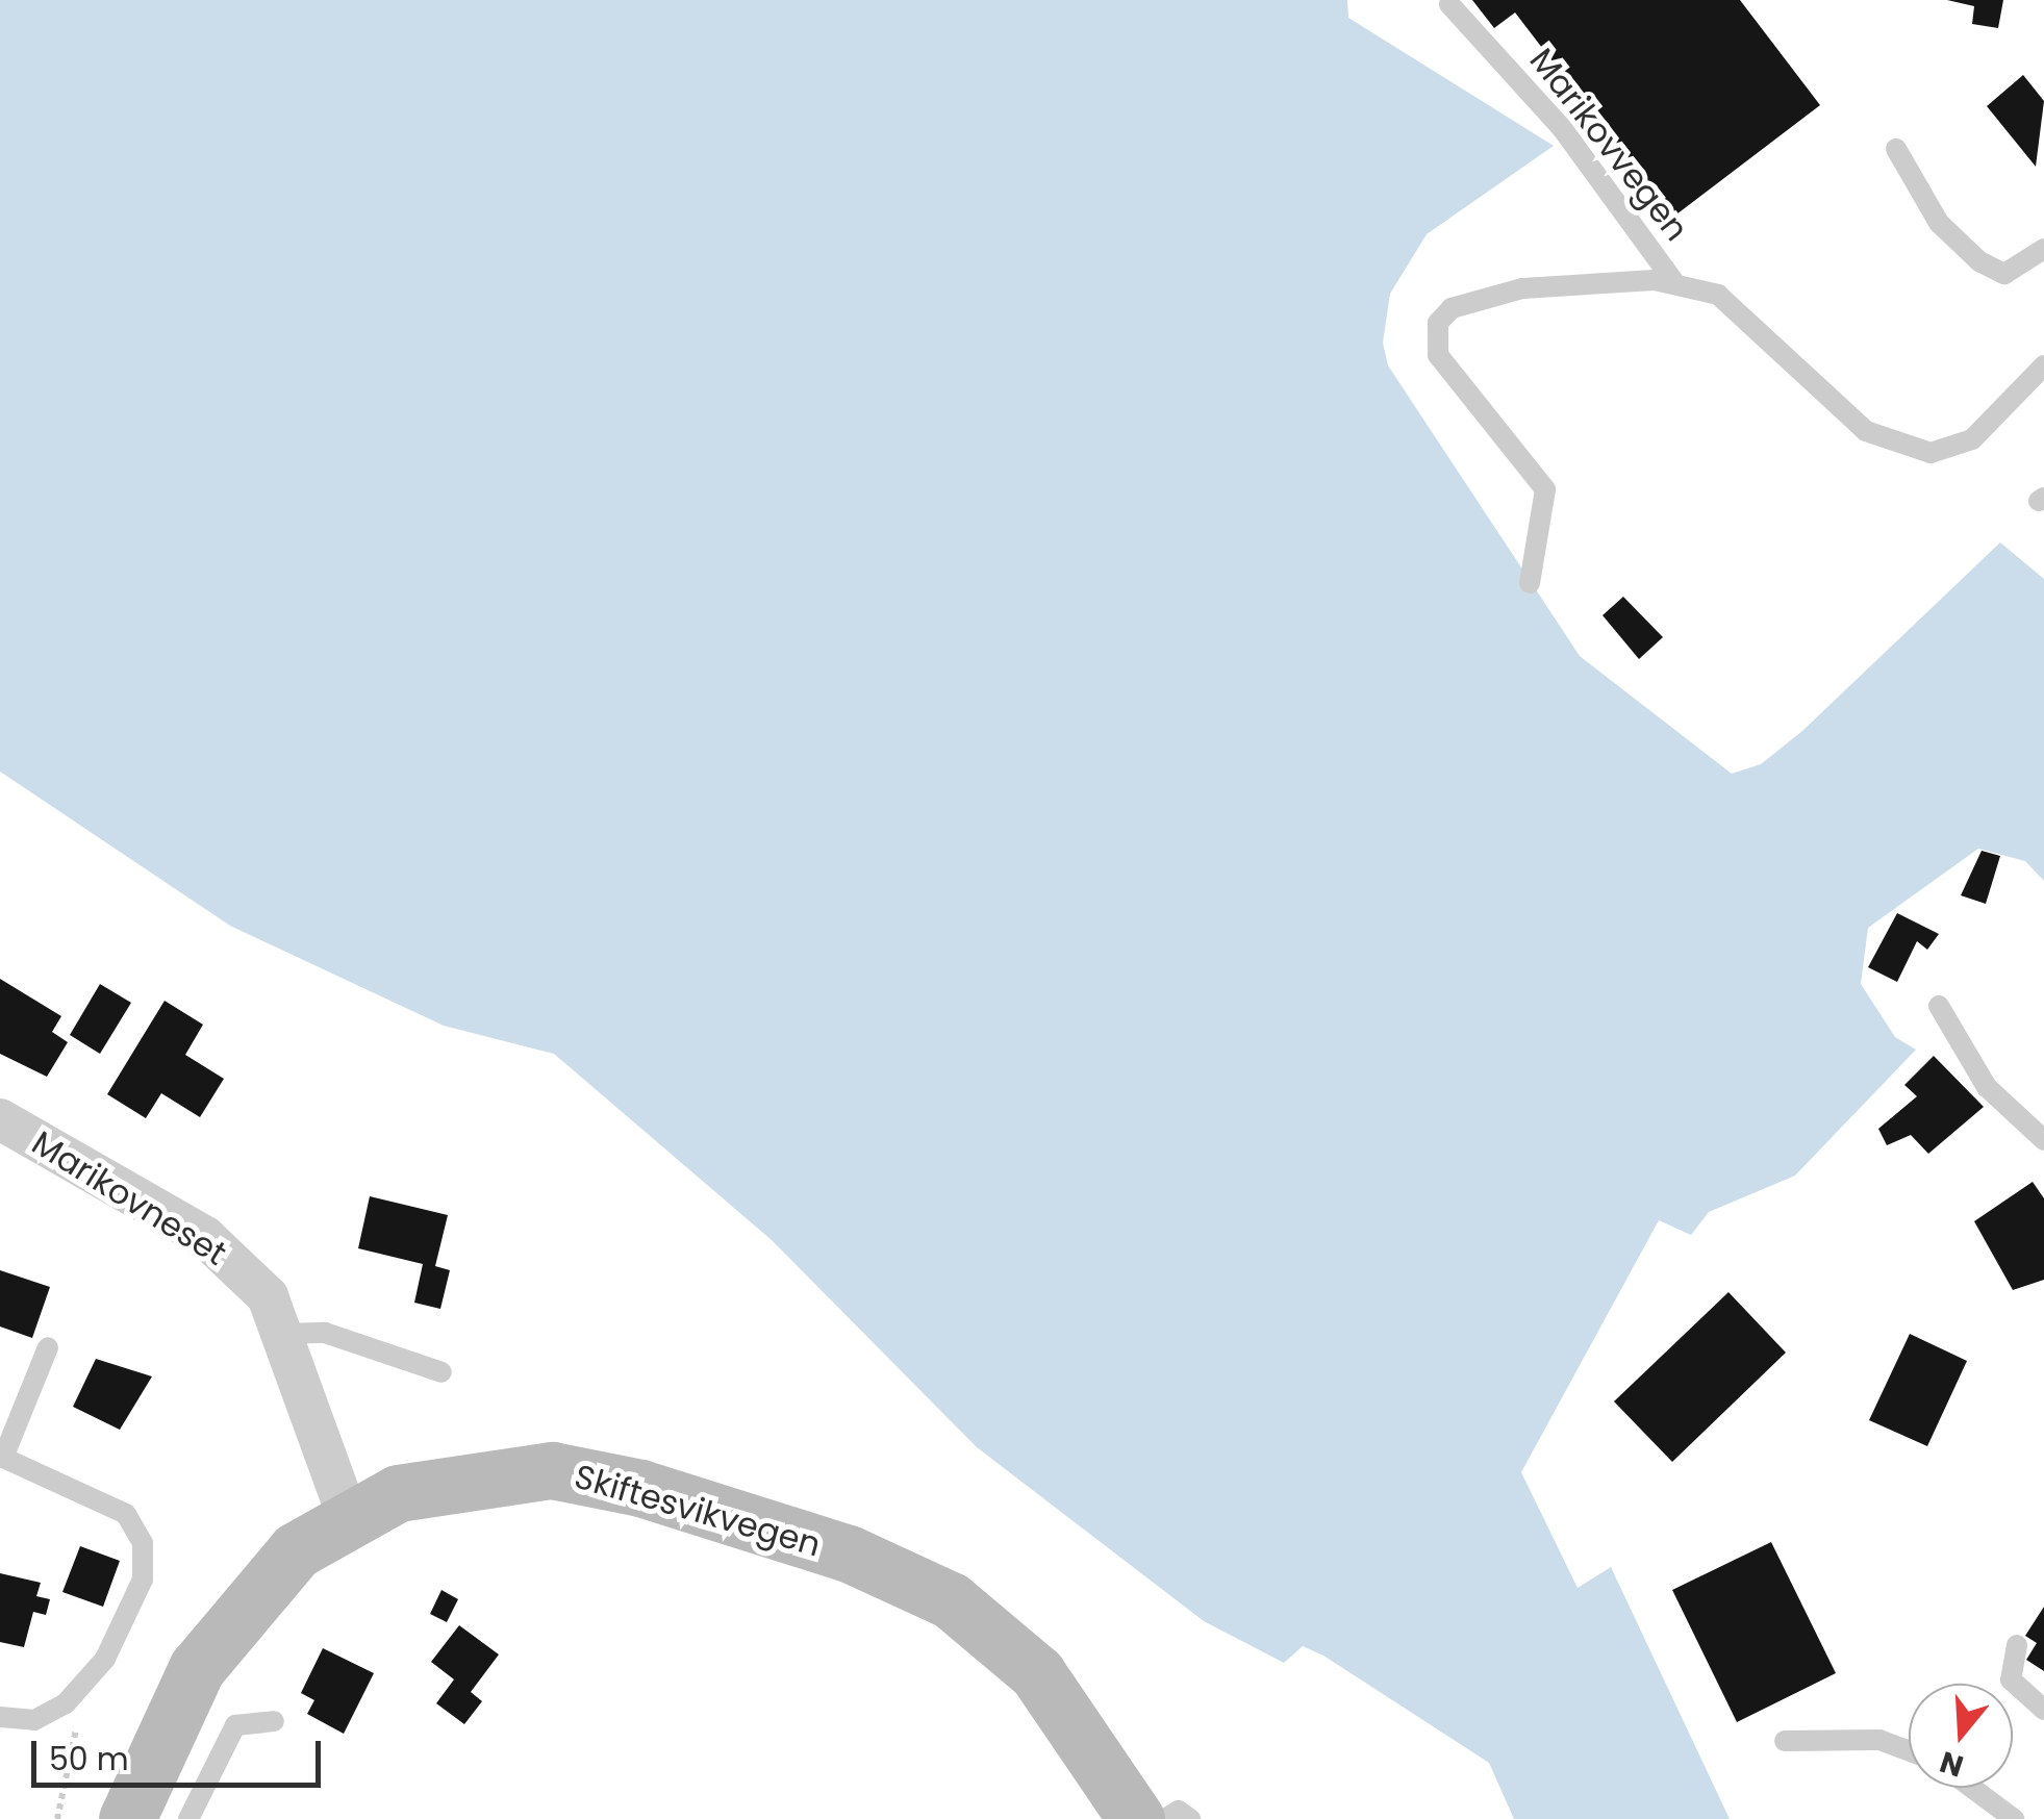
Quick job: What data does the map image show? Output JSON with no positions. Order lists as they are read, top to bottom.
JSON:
{
  "streets": {
    "main road": ["Skiftesvikvegen"],
    "street": ["Marikovneset"],
    "lane": ["Marikovvegen"]
  },
  "crossings": [
    ["Marikovneset", "Skiftesvikvegen"]
  ],
  "scale_bar": "50 m",
  "north": "bottom"
}
